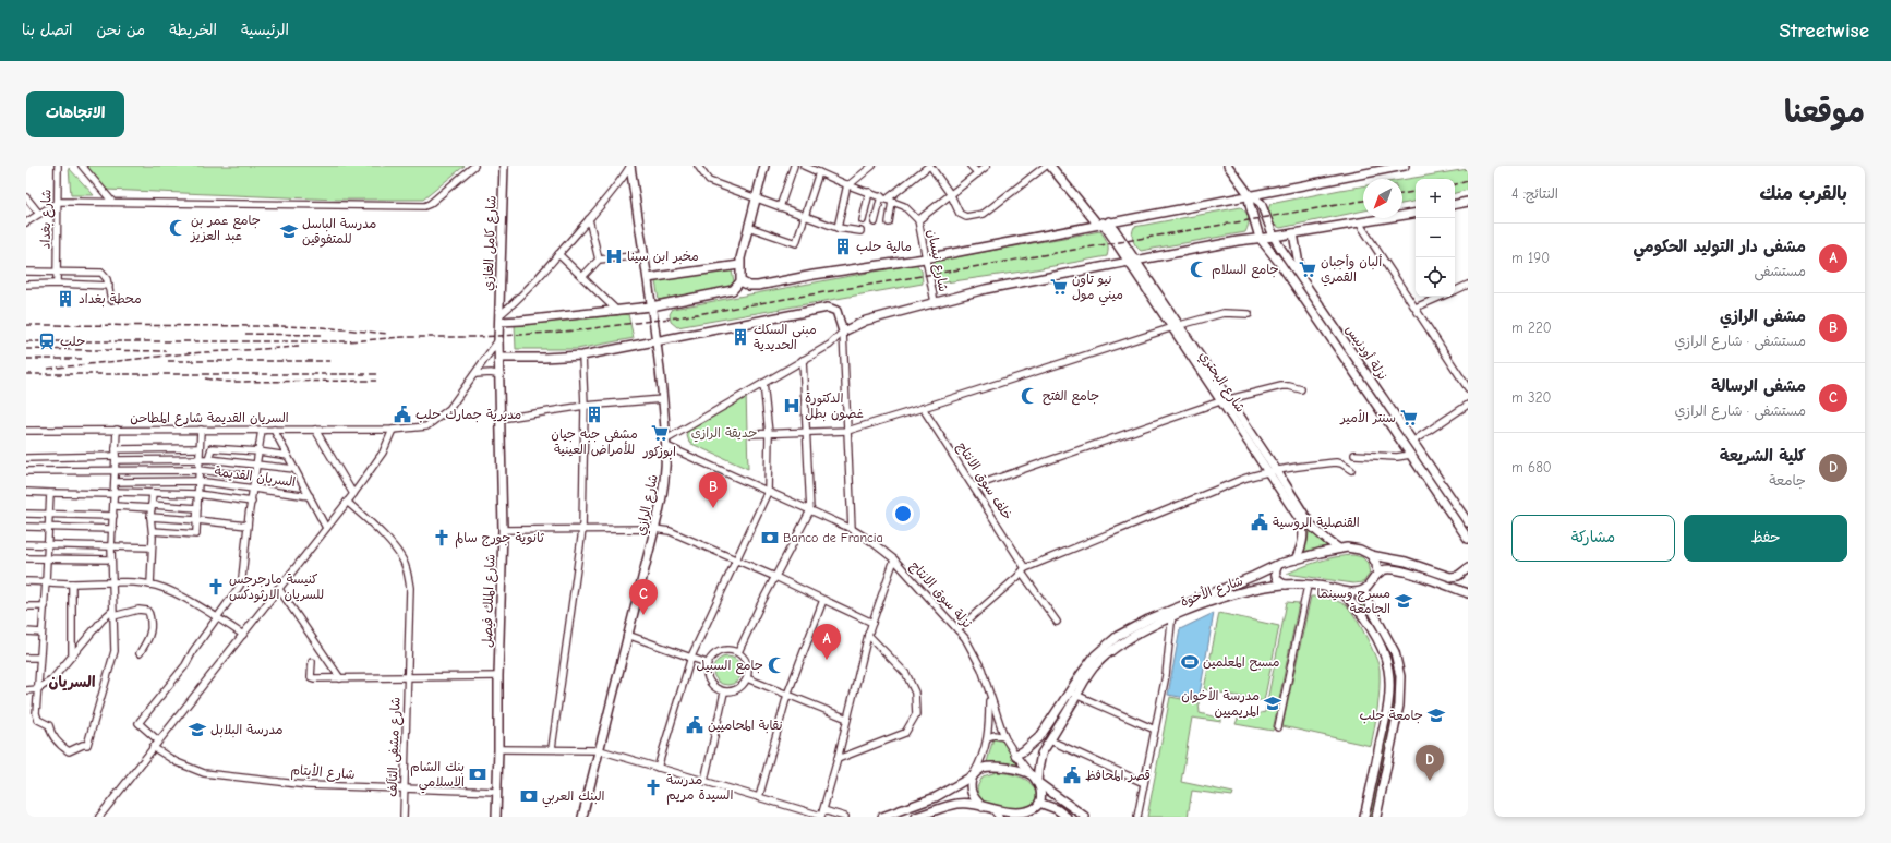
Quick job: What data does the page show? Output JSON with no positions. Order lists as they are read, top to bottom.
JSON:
{
  "streets": {
    "main road": [
      "شارع كامل الغازي",
      "نزلة أودنيس",
      "شارع البحتري",
      "شارع الرازي",
      "شارع الأخوة",
      "شارع الملك فيصل"
    ],
    "street": [
      "شارع بغداد",
      "شارع نيسان",
      "السريان القديمة شارع المطاحن",
      "السريان القديمة",
      "خلف سوق الانتاج",
      "نزلة سوق الانتاج",
      "شارع مشفى التآلف",
      "شارع الأيتام"
    ]
  },
  "crossings": [
    ["شارع كامل الغازي", "شارع الملك فيصل"],
    ["السريان القديمة شارع المطاحن", "السريان القديمة"],
    ["شارع الرازي", "نزلة سوق الانتاج"],
    ["شارع الأخوة", "نزلة سوق الانتاج"],
    ["شارع الملك فيصل", "شارع مشفى التآلف"],
    ["شارع الملك فيصل", "شارع الأيتام"],
    ["شارع مشفى التآلف", "شارع الأيتام"]
  ],
  "districts": ["السريان"],
  "parks": ["حديقة الرازي"],
  "places": {
    "mosque": [
      "جامع عمر بن عبد العزيز",
      "جامع السلام",
      "جامع الفتح",
      "جامع السبيل"
    ],
    "school or university": [
      "مدرسة الباسل للمتفوقين",
      "مسرح وسينما الجامعة",
      "مدرسة الأخوان المريميين",
      "جامعة حلب",
      "مدرسة البلابل"
    ],
    "building": [
      "مالية حلب",
      "محطة بغداد",
      "مبنى السكك الحديدية",
      "مشفى جبه جيان للأمراض العينية"
    ],
    "hospital": ["مخبر ابن سينا", "الدكتورة غصون بطل"],
    "supermarket": [
      "ألبان وأجبان القمري",
      "نيو تاون ميني مول",
      "سنتر الأمير",
      "ابوزكور"
    ],
    "station": ["حلب"],
    "public building": [
      "مديرية جمارك حلب",
      "القنصلية الروسية",
      "نقابة المحاميين",
      "قصر المحافظ"
    ],
    "church": ["ثانوية جورج سالم", "كنيسة مارجرجس للسريان الارثودكس", "مدرسة السيدة مريم"],
    "bank": ["Banco de Francia", "بنك الشام الاسلامي", "البنك العربي"],
    "sports": ["مسبح المعلمين"]
  },
  "north": "bottom left",
  "page": {
    "header": "Streetwise",
    "nav": [
      "الرئيسية",
      "الخريطة",
      "من نحن",
      "اتصل بنا"
    ],
    "title": "موقعنا",
    "buttons": [
      "الاتجاهات",
      ["حفظ", "مشاركة"]
    ],
    "heading": ["بالقرب منك", "النتائج: 4"],
    "map_buttons": ["+", "−"],
    "list": [
      {
        "mark": "A",
        "name": "مشفى دار التوليد الحكومي",
        "note": "مستشفى",
        "value": "190 m"
      },
      {
        "mark": "B",
        "name": "مشفى الرازي",
        "note": "مستشفى · شارع الرازي",
        "value": "220 m"
      },
      {
        "mark": "C",
        "name": "مشفى الرسالة",
        "note": "مستشفى · شارع الرازي",
        "value": "320 m"
      },
      {
        "mark": "D",
        "name": "كلية الشريعة",
        "note": "جامعة",
        "value": "680 m"
      }
    ],
    "pins": [
      "B",
      "C",
      "A",
      "D"
    ]
  }
}
